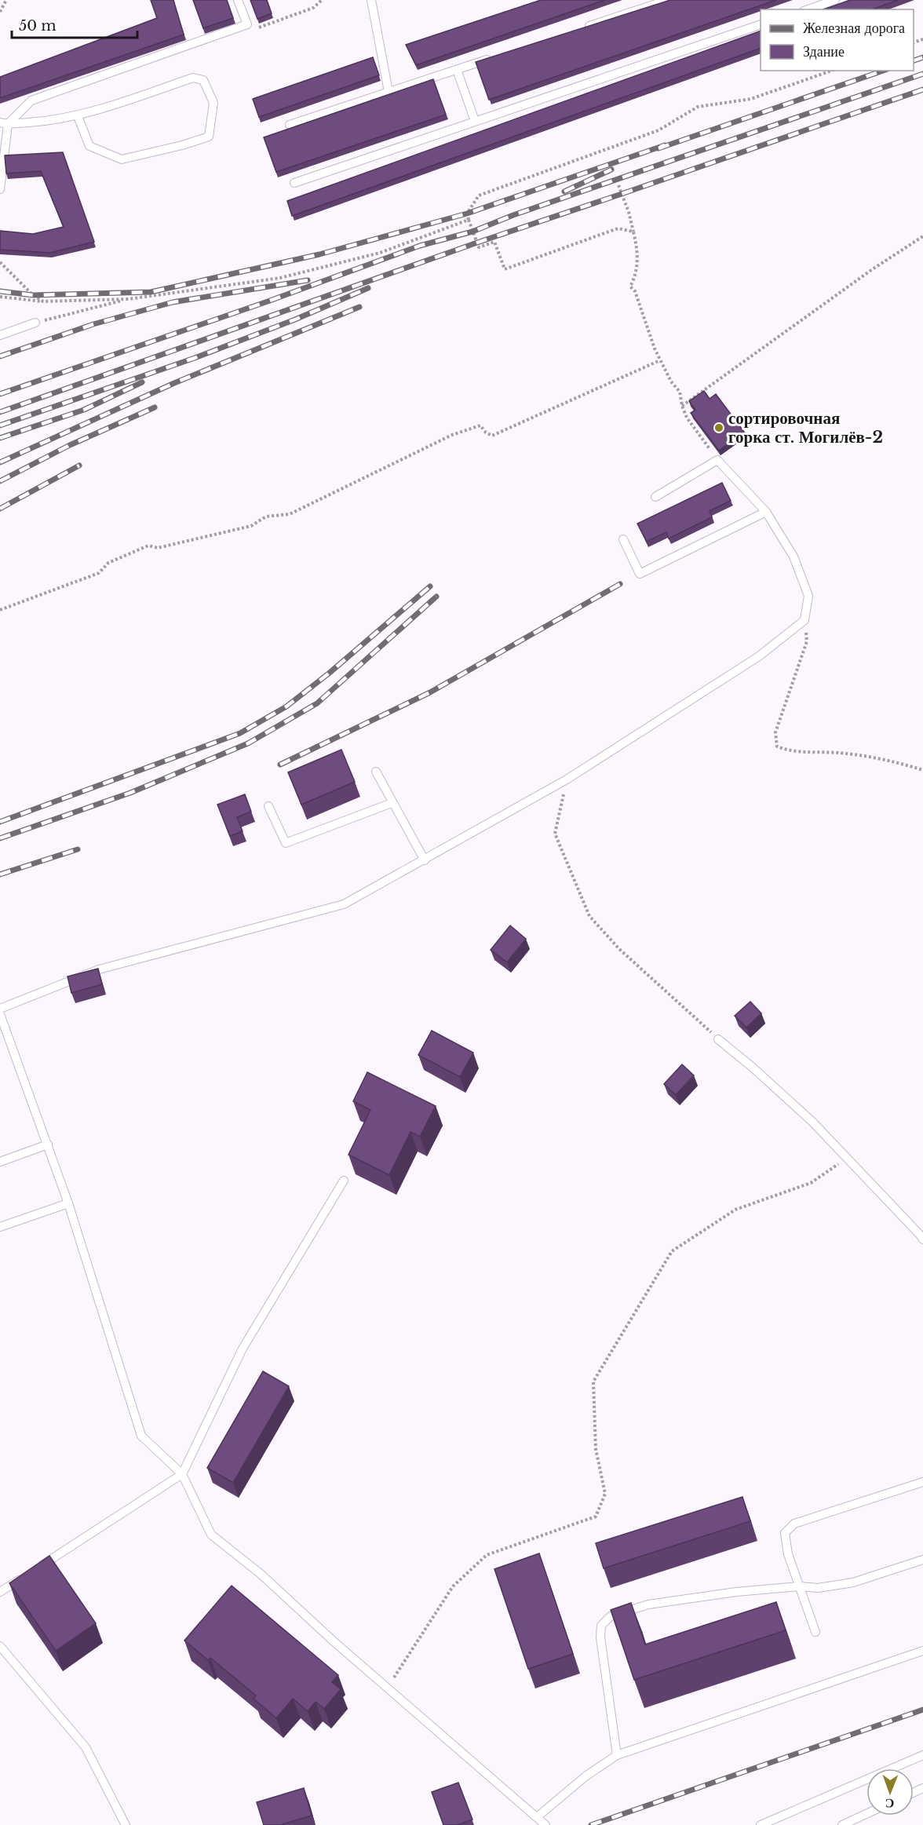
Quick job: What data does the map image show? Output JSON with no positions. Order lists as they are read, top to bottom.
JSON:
{
  "places": ["сортировочная горка ст. Могилёв-2"],
  "legend": ["Железная дорога", "Здание"],
  "scale_bar": "50 m",
  "north": "bottom"
}
